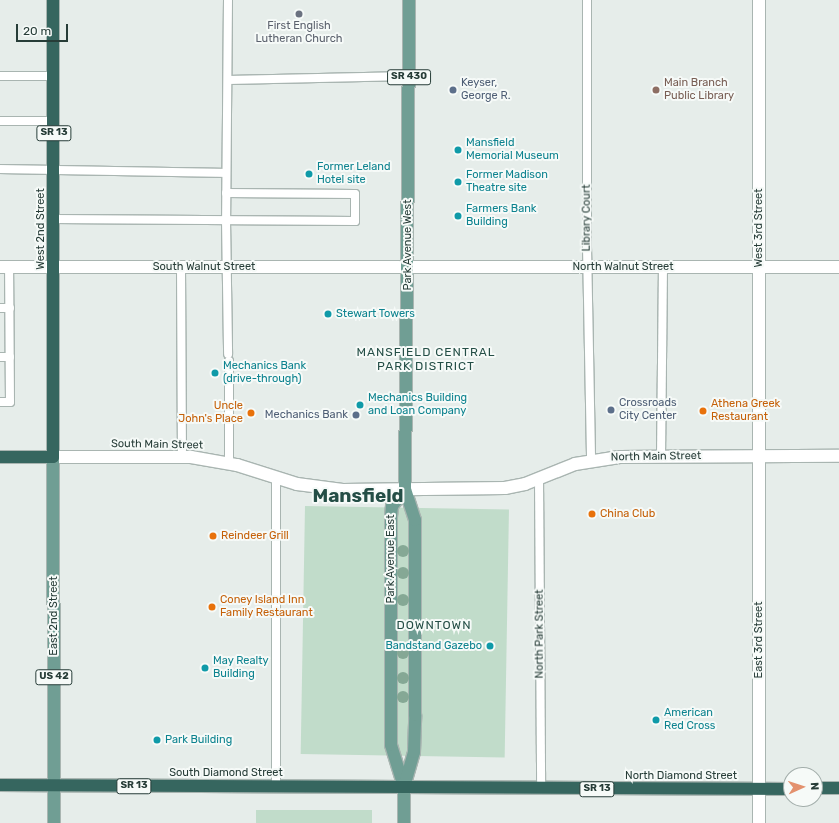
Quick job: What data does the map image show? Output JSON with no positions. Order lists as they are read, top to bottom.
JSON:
{
  "streets": {
    "highway": [
      "SR 13",
      "West 2nd Street",
      "South Main Street",
      "South Diamond Street",
      "North Diamond Street"
    ],
    "main road": [
      "SR 430",
      "Park Avenue West",
      "Park Avenue East",
      "East 2nd Street",
      "US 42"
    ],
    "street": [
      "West 3rd Street",
      "South Walnut Street",
      "North Walnut Street",
      "North Main Street",
      "East 3rd Street"
    ],
    "lane": ["Library Court", "North Park Street"]
  },
  "crossings": [
    ["Library Court", "North Walnut Street"],
    ["Library Court", "North Main Street"],
    ["West 3rd Street", "North Walnut Street"],
    ["West 3rd Street", "North Main Street"],
    ["West 3rd Street", "East 3rd Street"],
    ["West 2nd Street", "South Walnut Street"],
    ["West 2nd Street", "South Main Street"],
    ["West 2nd Street", "East 2nd Street"],
    ["Park Avenue West", "South Walnut Street"],
    ["Park Avenue West", "North Walnut Street"],
    ["Park Avenue West", "South Main Street"],
    ["Park Avenue West", "North Main Street"],
    ["Park Avenue West", "Park Avenue East"],
    ["South Walnut Street", "North Walnut Street"],
    ["South Main Street", "North Main Street"],
    ["South Main Street", "Park Avenue East"],
    ["South Main Street", "East 2nd Street"],
    ["North Main Street", "Park Avenue East"],
    ["North Main Street", "North Park Street"],
    ["North Main Street", "East 3rd Street"],
    ["Park Avenue East", "South Diamond Street"],
    ["Park Avenue East", "North Diamond Street"],
    ["East 2nd Street", "South Diamond Street"],
    ["North Park Street", "North Diamond Street"],
    ["East 3rd Street", "North Diamond Street"],
    ["South Diamond Street", "North Diamond Street"]
  ],
  "districts": ["MANSFIELD CENTRAL PARK DISTRICT", "Mansfield", "DOWNTOWN"],
  "places": [
    "First English Lutheran Church",
    "Keyser, George R.",
    "Main Branch Public Library",
    "Mansfield Memorial Museum",
    "Former Leland Hotel site",
    "Former Madison Theatre site",
    "Farmers Bank Building",
    "Stewart Towers",
    "Mechanics Bank (drive-through)",
    "Mechanics Building and Loan Company",
    "Crossroads City Center",
    "Athena Greek Restaurant",
    "Uncle John's Place",
    "Mechanics Bank",
    "China Club",
    "Reindeer Grill",
    "Coney Island Inn Family Restaurant",
    "Bandstand Gazebo",
    "May Realty Building",
    "American Red Cross",
    "Park Building"
  ],
  "scale_bar": "20 m",
  "north": "right"
}
